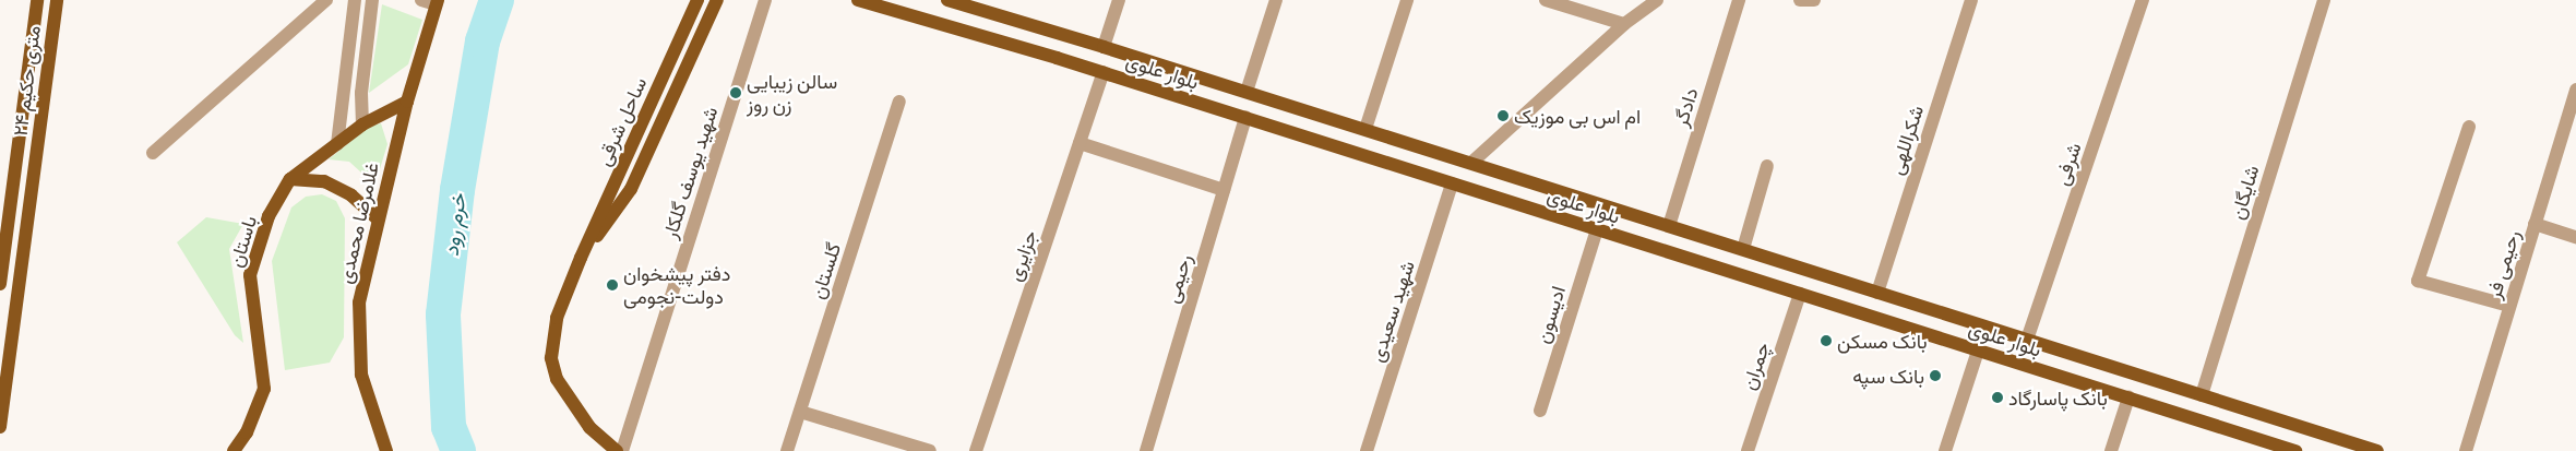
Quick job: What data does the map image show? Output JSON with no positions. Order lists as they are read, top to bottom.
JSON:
{
  "streets": {
    "main road": [
      "بلوار علوی",
      "۲۴ متری حکیم",
      "ساحل شرقی",
      "غلامرضا محمدی",
      "باستان"
    ],
    "street": [
      "دادگر",
      "شکراللهی",
      "شرفی",
      "شهید یوسف گلکار",
      "شایگان",
      "جزایری",
      "رحیمی فر",
      "گلستان",
      "رحیمی",
      "شهید سعیدی",
      "ادیسون",
      "چمران"
    ]
  },
  "crossings": [
    ["بلوار علوی", "دادگر"],
    ["بلوار علوی", "شکراللهی"],
    ["بلوار علوی", "شرفی"],
    ["بلوار علوی", "شایگان"],
    ["بلوار علوی", "جزایری"],
    ["بلوار علوی", "رحیمی"],
    ["بلوار علوی", "شهید سعیدی"],
    ["بلوار علوی", "ادیسون"],
    ["بلوار علوی", "چمران"],
    ["غلامرضا محمدی", "باستان"]
  ],
  "water": ["خرم رود"],
  "places": [
    "سالن زیبایی زن روز",
    "ام اس بی موزیک",
    "دفتر پیشخوان دولت-نجومی",
    "بانک مسکن",
    "بانک سپه",
    "بانک پاسارگاد"
  ]
}
